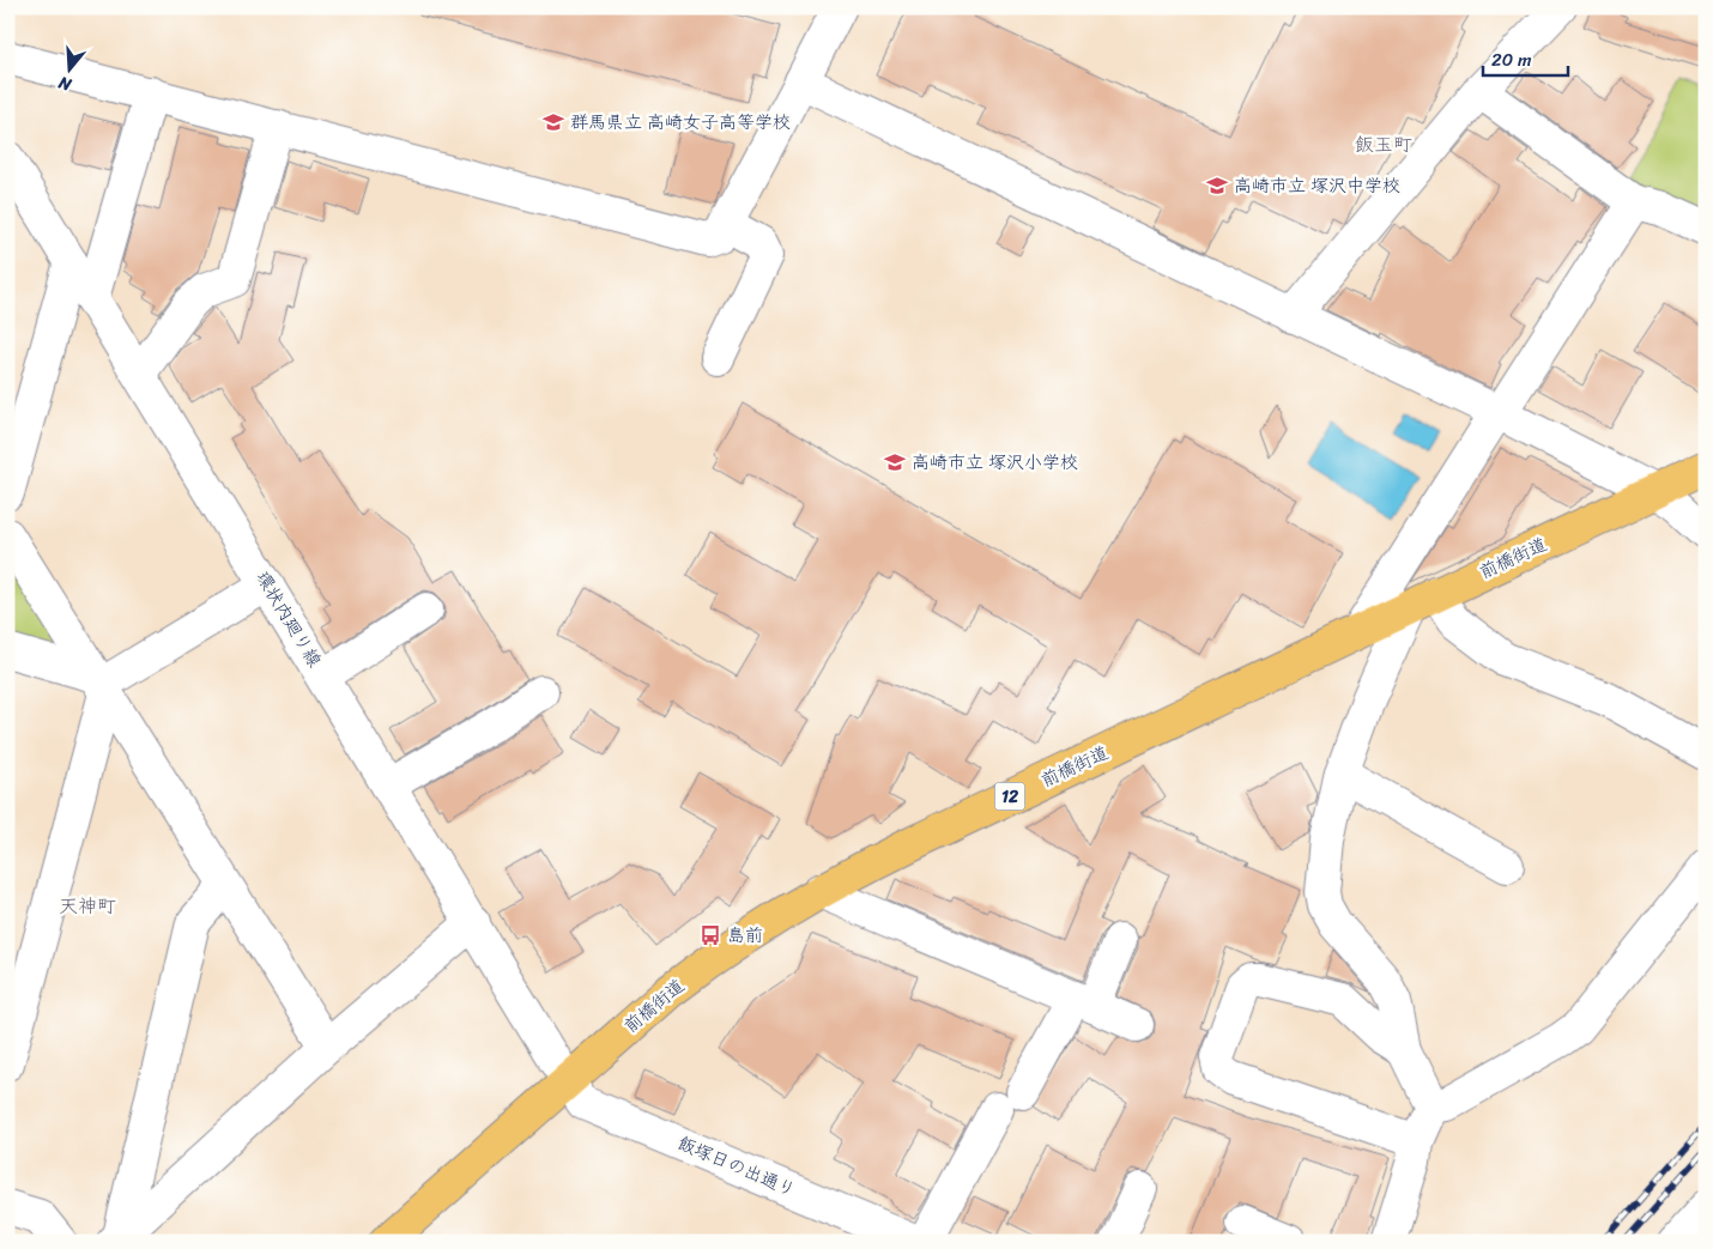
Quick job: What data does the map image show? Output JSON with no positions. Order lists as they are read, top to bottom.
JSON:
{
  "streets": {
    "main road": ["前橋街道", "12"],
    "street": ["環状内廻り線", "飯塚日の出通り"]
  },
  "crossings": [
    ["前橋街道", "環状内廻り線"],
    ["前橋街道", "飯塚日の出通り"],
    ["環状内廻り線", "飯塚日の出通り"]
  ],
  "districts": ["飯玉町", "天神町"],
  "places": {
    "school or university": ["群馬県立 高崎女子高等学校", "高崎市立 塚沢中学校", "高崎市立 塚沢小学校"],
    "bus stop": ["島前"]
  },
  "scale_bar": "20 m",
  "north": "bottom"
}
